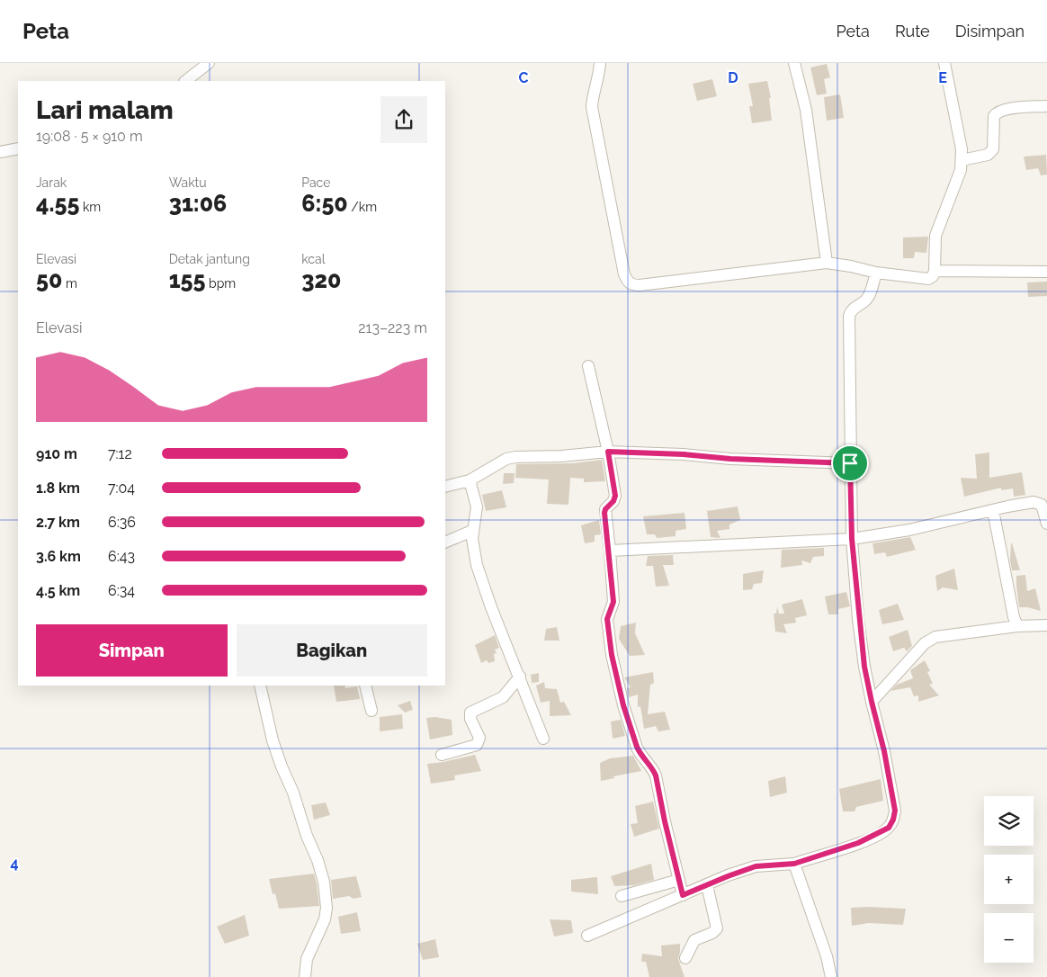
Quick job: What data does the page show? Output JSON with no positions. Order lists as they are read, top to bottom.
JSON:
{
  "page": {
    "header": "Peta",
    "nav": ["Peta", "Rute", "Disimpan"],
    "heading": ["Lari malam", "19:08 · 5 × 910 m"],
    "stats": [
      ["Jarak", "4.55 km"],
      ["Waktu", "31:06"],
      ["Pace", "6:50 /km"],
      ["Elevasi", "50 m"],
      ["Detak jantung", "155 bpm"],
      ["kcal", "320"]
    ],
    "chart": ["Elevasi", "213–223 m"],
    "list": [
      {
        "name": "910 m",
        "note": "7:12"
      },
      {
        "name": "1.8 km",
        "note": "7:04"
      },
      {
        "name": "2.7 km",
        "note": "6:36"
      },
      {
        "name": "3.6 km",
        "note": "6:43"
      },
      {
        "name": "4.5 km",
        "note": "6:34"
      }
    ],
    "buttons": ["Simpan", "Bagikan"],
    "map_buttons": ["+", "−"]
  },
  "grid": {
    "columns": ["C", "D", "E"],
    "rows": ["4"]
  }
}
